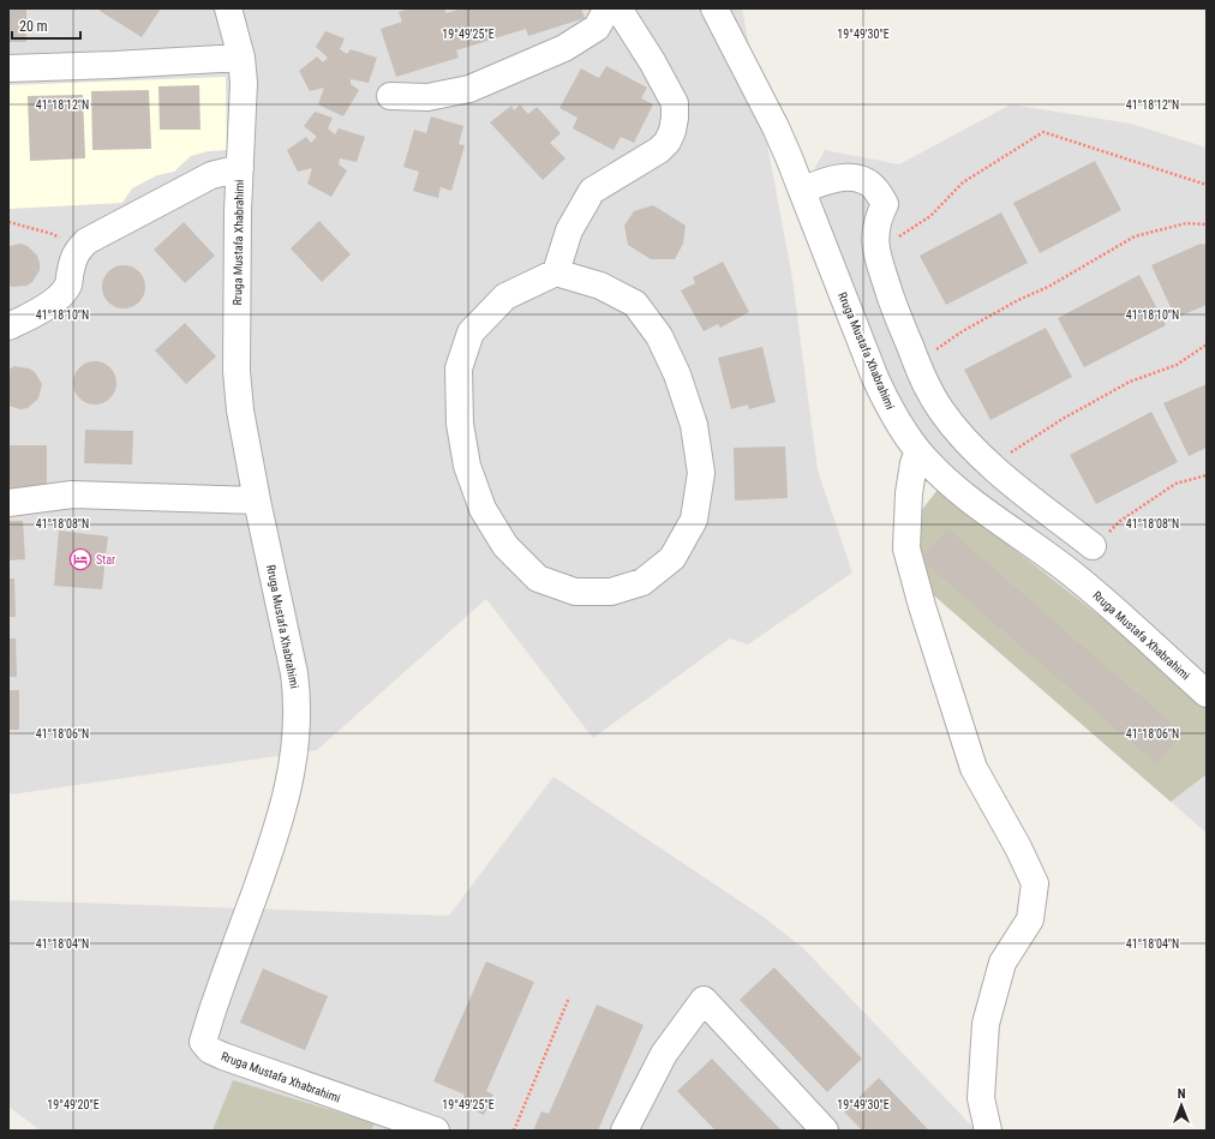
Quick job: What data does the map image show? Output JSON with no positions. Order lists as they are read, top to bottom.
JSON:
{
  "streets": {
    "street": ["Rruga Mustafa Xhabrahimi"]
  },
  "places": {
    "hotel": ["Star"]
  },
  "scale_bar": "20 m",
  "north": "top",
  "coordinates": [
    "19°49'25\"E",
    "19°49'30\"E",
    "41°18'12\"N",
    "41°18'10\"N",
    "41°18'08\"N",
    "41°18'06\"N",
    "41°18'04\"N",
    "19°49'20\"E"
  ]
}
